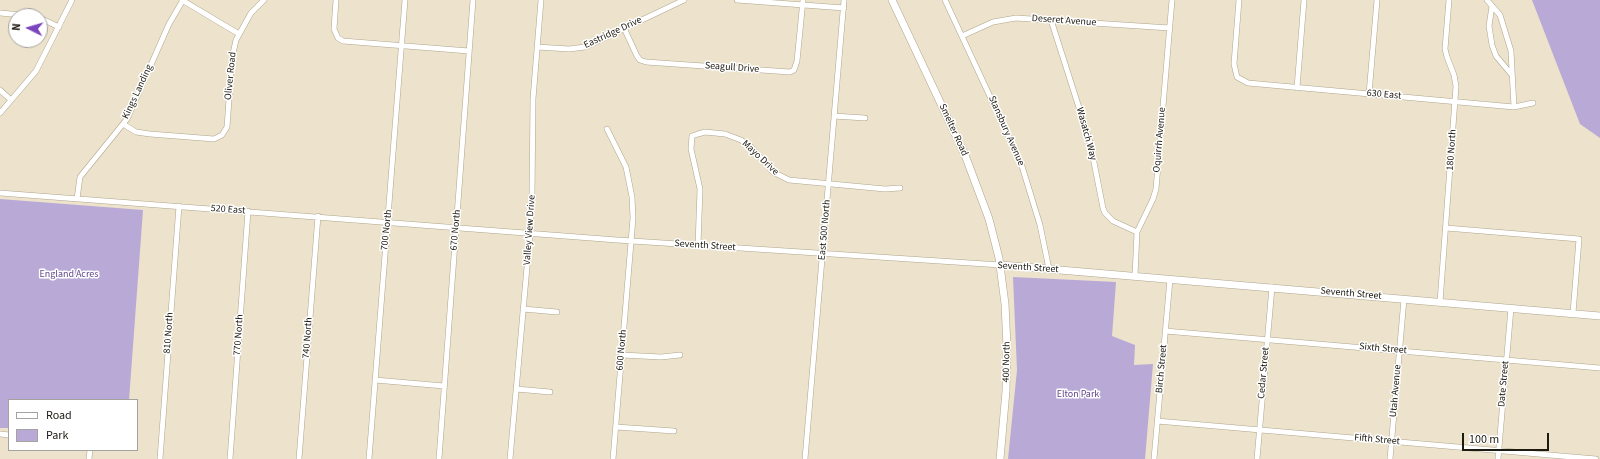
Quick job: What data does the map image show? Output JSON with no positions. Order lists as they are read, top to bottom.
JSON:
{
  "streets": {
    "street": [
      "Deseret Avenue",
      "Eastridge Drive",
      "Seagull Drive",
      "Oliver Road",
      "Kings Landing",
      "630 East",
      "Smelter Road",
      "Stansbury Avenue",
      "Wasatch Way",
      "Oquirrh Avenue",
      "180 North",
      "Mayo Drive",
      "520 East",
      "700 North",
      "670 North",
      "Valley View Drive",
      "East 500 North",
      "Seventh Street",
      "810 North",
      "770 North",
      "740 North",
      "Sixth Street",
      "600 North",
      "400 North",
      "Birch Street",
      "Cedar Street",
      "Date Street",
      "Utah Avenue",
      "Fifth Street"
    ]
  },
  "crossings": [
    ["Deseret Avenue", "Stansbury Avenue"],
    ["Deseret Avenue", "Wasatch Way"],
    ["Deseret Avenue", "Oquirrh Avenue"],
    ["Eastridge Drive", "Seagull Drive"],
    ["Eastridge Drive", "Valley View Drive"],
    ["Oliver Road", "Kings Landing"],
    ["Kings Landing", "520 East"],
    ["630 East", "180 North"],
    ["Smelter Road", "Seventh Street"],
    ["Smelter Road", "400 North"],
    ["Stansbury Avenue", "Seventh Street"],
    ["Wasatch Way", "Oquirrh Avenue"],
    ["Oquirrh Avenue", "Seventh Street"],
    ["180 North", "Seventh Street"],
    ["Mayo Drive", "East 500 North"],
    ["Mayo Drive", "Seventh Street"],
    ["520 East", "700 North"],
    ["520 East", "670 North"],
    ["520 East", "Seventh Street"],
    ["520 East", "810 North"],
    ["520 East", "770 North"],
    ["520 East", "740 North"],
    ["670 North", "Seventh Street"],
    ["Valley View Drive", "Seventh Street"],
    ["East 500 North", "Seventh Street"],
    ["Seventh Street", "600 North"],
    ["Seventh Street", "400 North"],
    ["Seventh Street", "Birch Street"],
    ["Seventh Street", "Cedar Street"],
    ["Seventh Street", "Date Street"],
    ["Seventh Street", "Utah Avenue"],
    ["Sixth Street", "Birch Street"],
    ["Sixth Street", "Cedar Street"],
    ["Sixth Street", "Date Street"],
    ["Sixth Street", "Utah Avenue"],
    ["Birch Street", "Fifth Street"],
    ["Cedar Street", "Fifth Street"],
    ["Date Street", "Fifth Street"],
    ["Utah Avenue", "Fifth Street"]
  ],
  "parks": ["England Acres", "Elton Park"],
  "legend": ["Road", "Park"],
  "scale_bar": "100 m",
  "north": "left"
}
